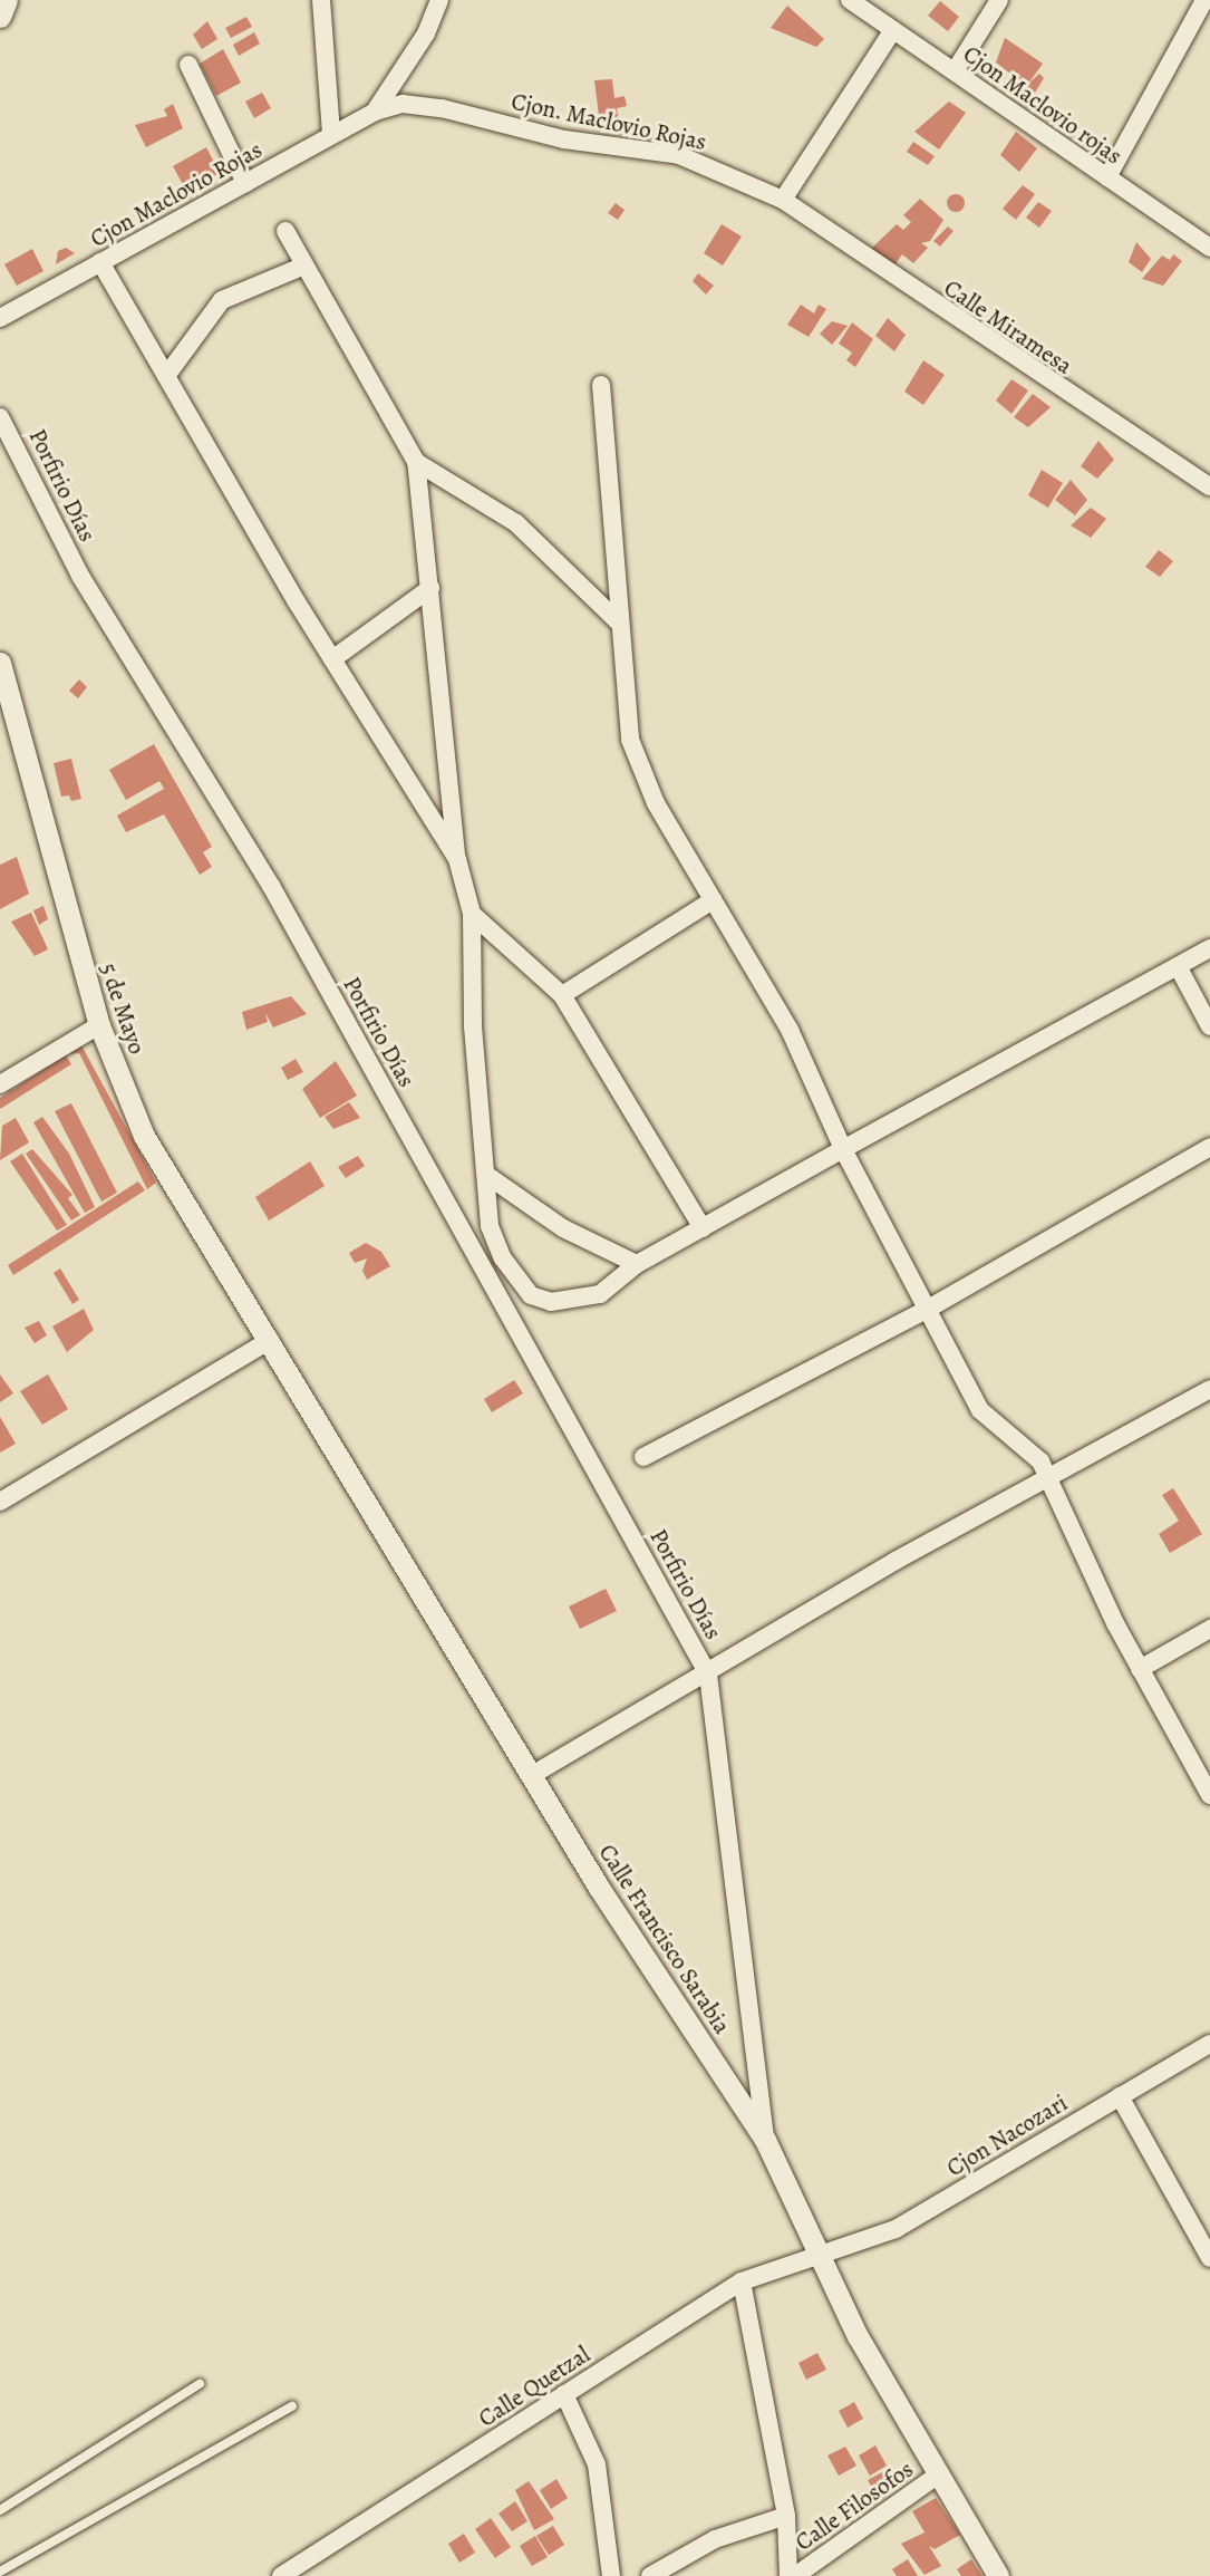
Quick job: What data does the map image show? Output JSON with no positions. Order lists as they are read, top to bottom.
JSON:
{
  "streets": {
    "street": [
      "Cjon Maclovio rojas",
      "Cjon. Maclovio Rojas",
      "Cjon Maclovio Rojas",
      "Calle Miramesa",
      "Porfirio Días",
      "5 de Mayo",
      "Calle Francisco Sarabia",
      "Cjon Nacozari",
      "Calle Quetzal",
      "Calle Filosofos"
    ]
  },
  "crossings": [
    ["Cjon. Maclovio Rojas", "Cjon Maclovio Rojas"],
    ["Cjon. Maclovio Rojas", "Calle Miramesa"],
    ["5 de Mayo", "Calle Francisco Sarabia"],
    ["Calle Francisco Sarabia", "Cjon Nacozari"],
    ["Calle Francisco Sarabia", "Calle Quetzal"],
    ["Calle Francisco Sarabia", "Calle Filosofos"],
    ["Cjon Nacozari", "Calle Quetzal"]
  ]
}
